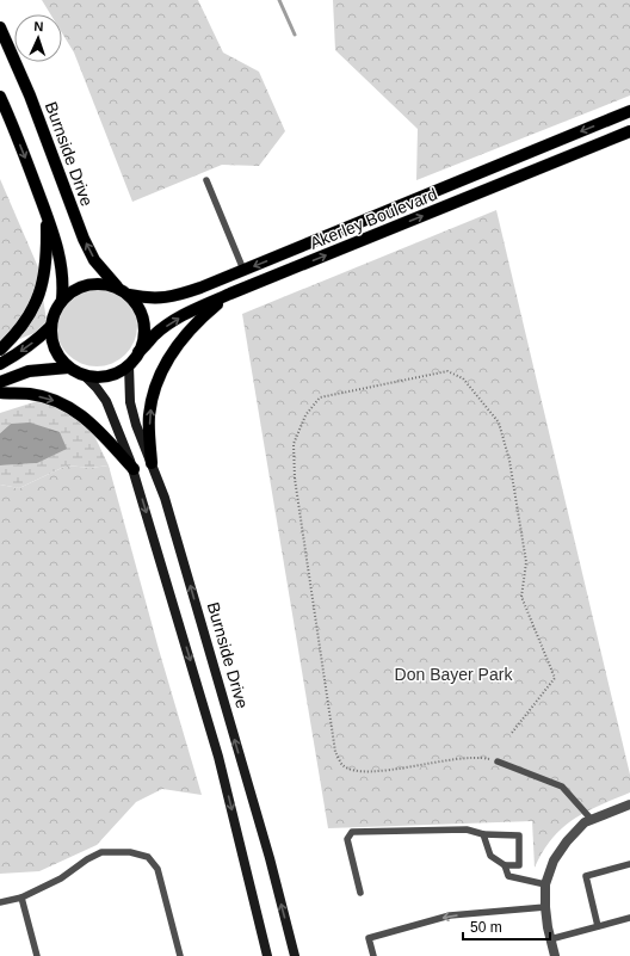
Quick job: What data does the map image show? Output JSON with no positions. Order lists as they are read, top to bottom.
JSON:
{
  "streets": {
    "main road": ["Burnside Drive", "Akerley Boulevard"]
  },
  "crossings": [
    ["Burnside Drive", "Akerley Boulevard"]
  ],
  "parks": ["Don Bayer Park"],
  "scale_bar": "50 m",
  "north": "top"
}
